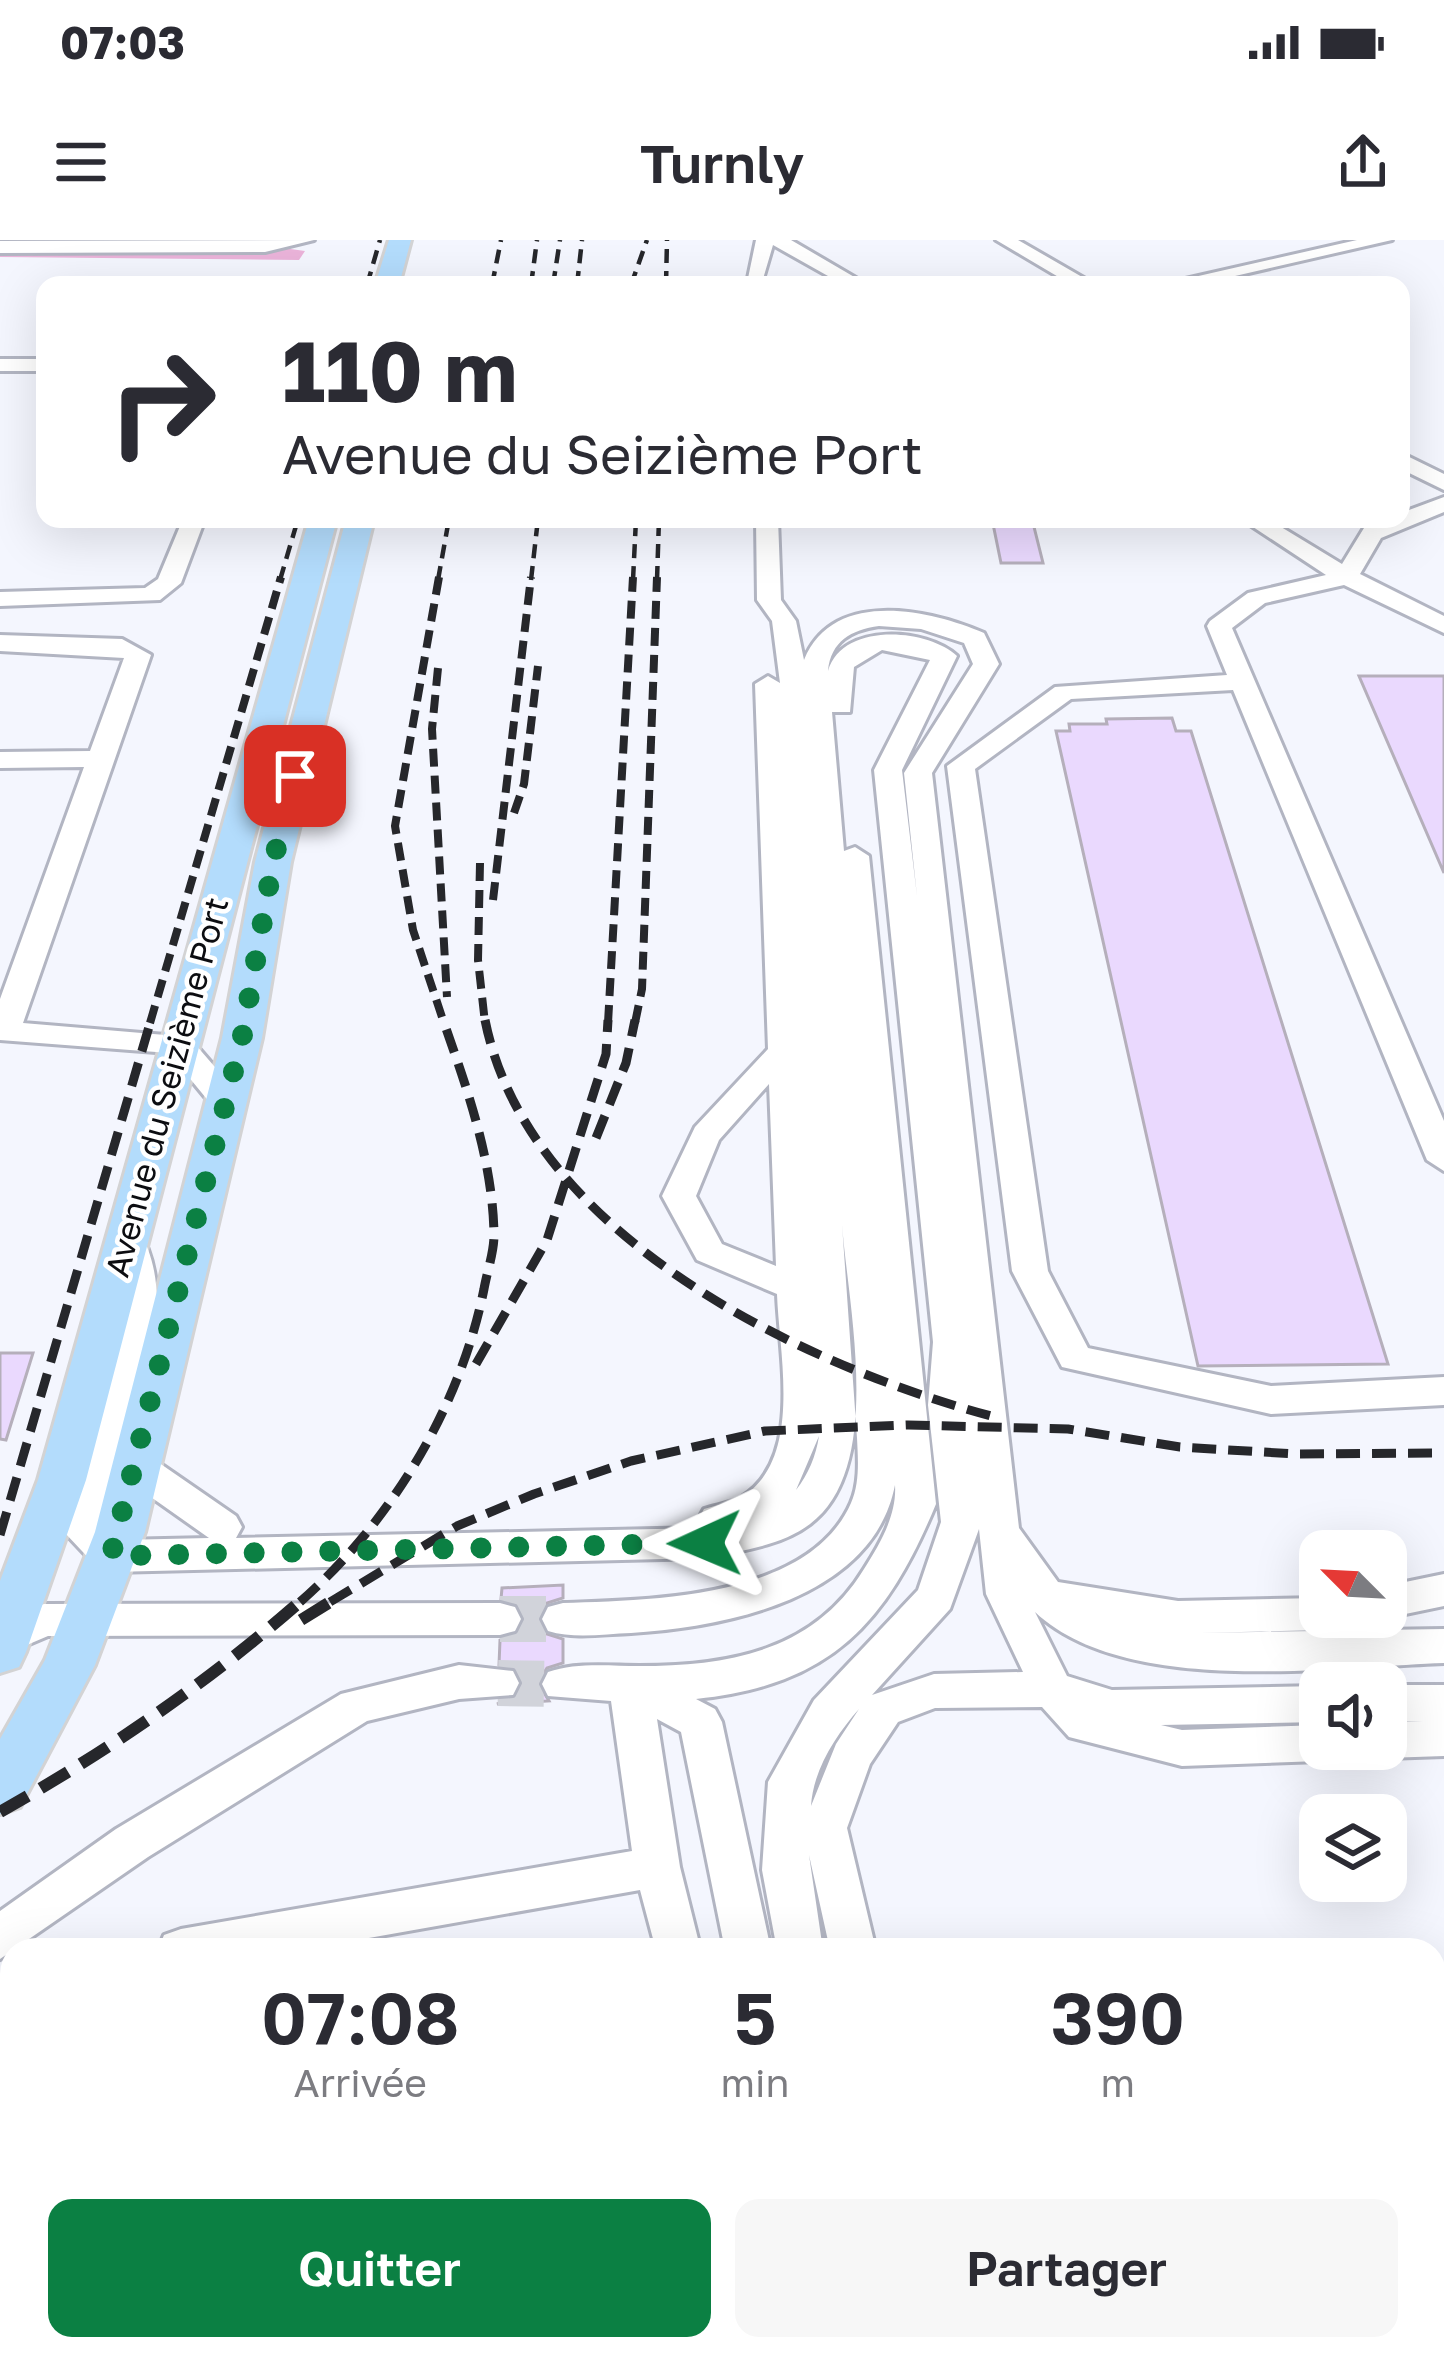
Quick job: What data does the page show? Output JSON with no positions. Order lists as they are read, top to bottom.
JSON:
{
  "streets": {
    "main road": ["Avenue du Seizième Port"]
  },
  "north": "top left",
  "page": {
    "status": "07:03",
    "header": "Turnly",
    "turn": ["110 m", "Avenue du Seizième Port"],
    "eta": [
      "07:08",
      "Arrivée",
      "5",
      "min",
      "390",
      "m"
    ],
    "buttons": ["Quitter", "Partager"]
  }
}
